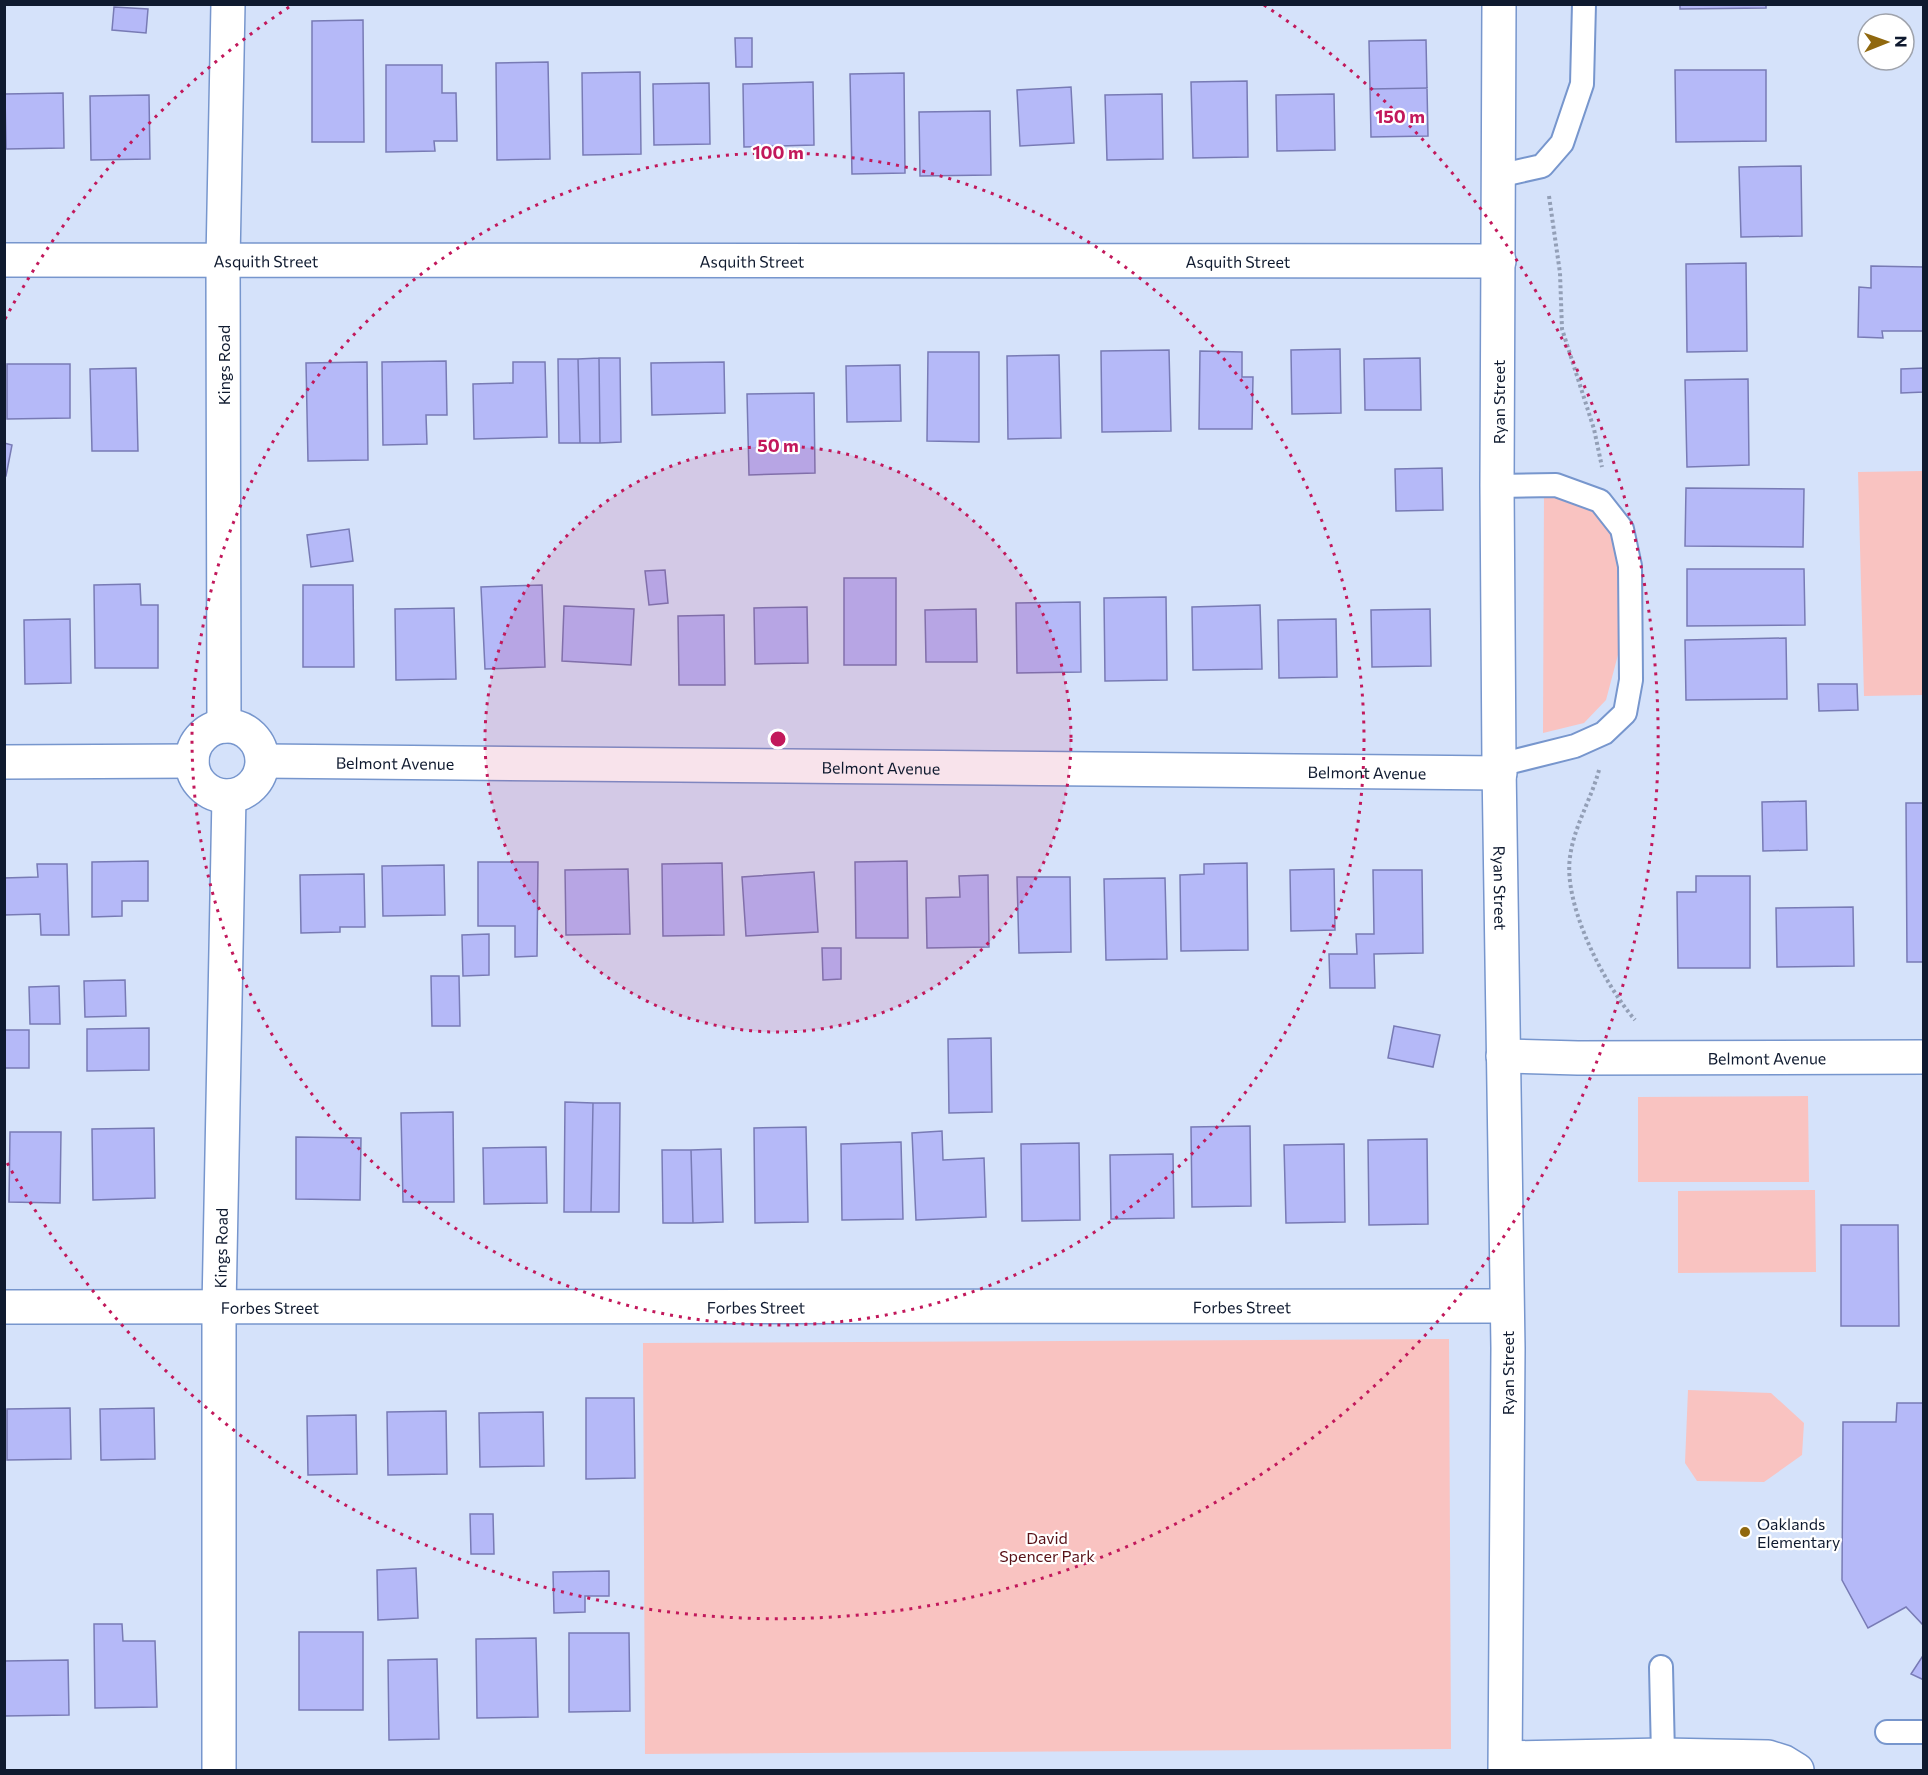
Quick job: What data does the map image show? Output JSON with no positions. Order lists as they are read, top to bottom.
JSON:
{
  "streets": {
    "street": [
      "Asquith Street",
      "Kings Road",
      "Ryan Street",
      "Belmont Avenue",
      "Forbes Street"
    ]
  },
  "crossings": [
    ["Asquith Street", "Kings Road"],
    ["Asquith Street", "Ryan Street"],
    ["Kings Road", "Belmont Avenue"],
    ["Kings Road", "Forbes Street"],
    ["Ryan Street", "Belmont Avenue"],
    ["Ryan Street", "Forbes Street"]
  ],
  "parks": ["David Spencer Park"],
  "places": ["Oaklands Elementary"],
  "north": "right",
  "rings": ["150 m", "100 m", "50 m"]
}
